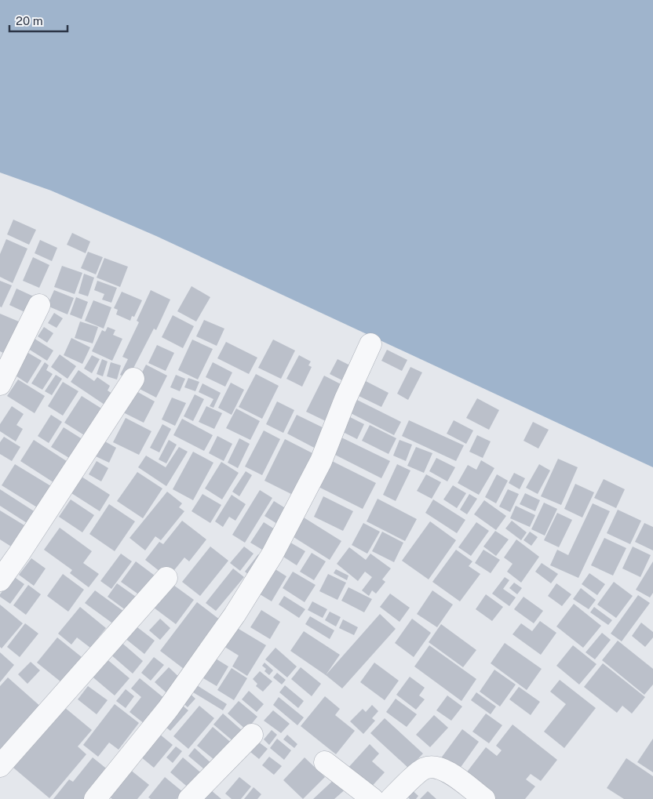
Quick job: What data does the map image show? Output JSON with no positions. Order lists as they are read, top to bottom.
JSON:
{
  "scale_bar": "20 m"
}
